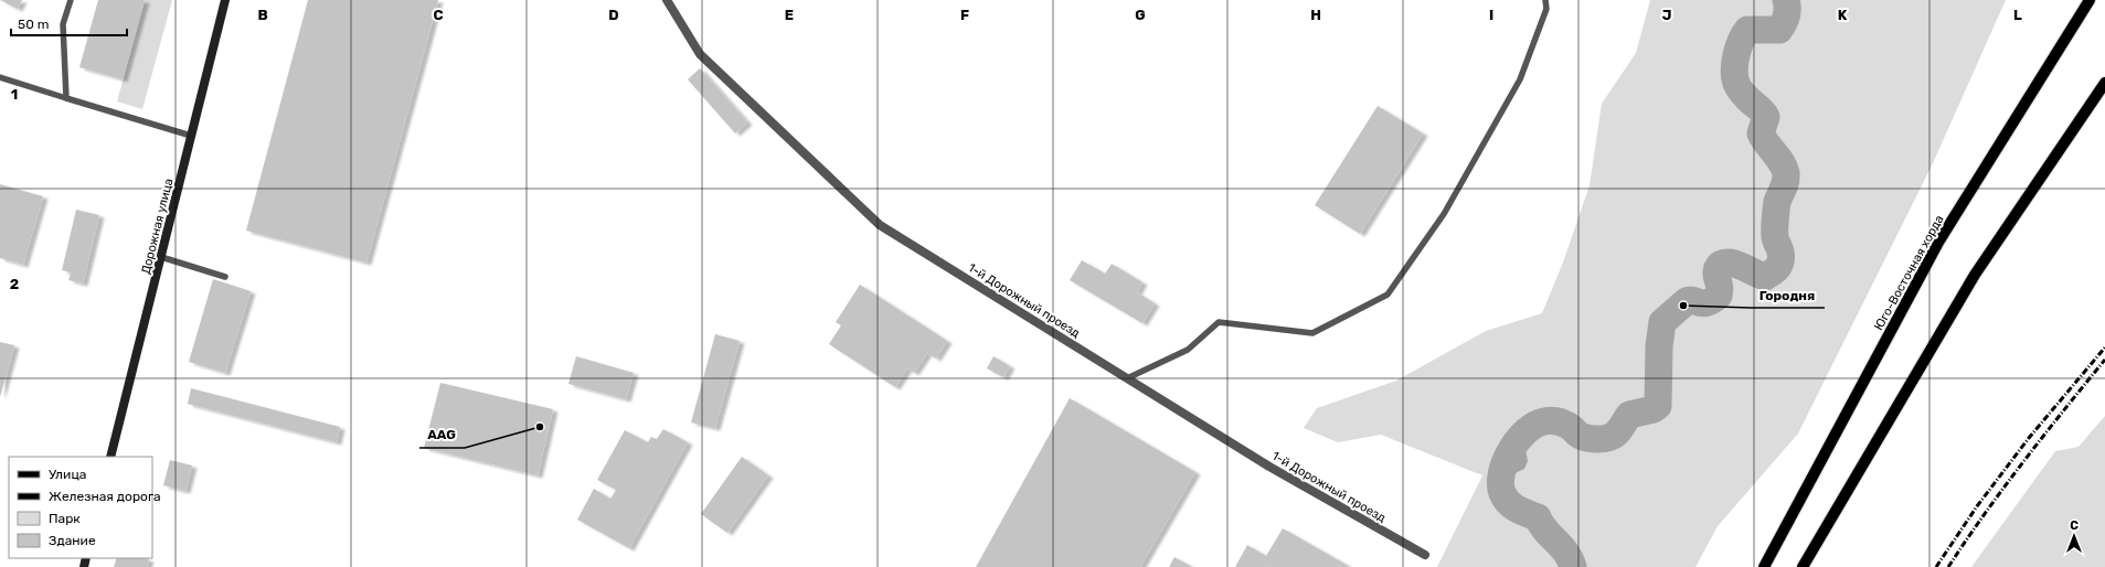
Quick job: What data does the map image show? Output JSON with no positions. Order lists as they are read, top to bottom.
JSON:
{
  "streets": {
    "main road": ["Дорожная улица", "Юго-Восточная хорда"],
    "street": ["1-й Дорожный проезд"]
  },
  "places": ["Городня", "AAG"],
  "legend": [
    "Улица",
    "Железная дорога",
    "Парк",
    "Здание"
  ],
  "scale_bar": "50 m",
  "north": "top",
  "grid": {
    "columns": [
      "B",
      "C",
      "D",
      "E",
      "F",
      "G",
      "H",
      "I",
      "J",
      "K",
      "L"
    ],
    "rows": ["1", "2"]
  }
}
